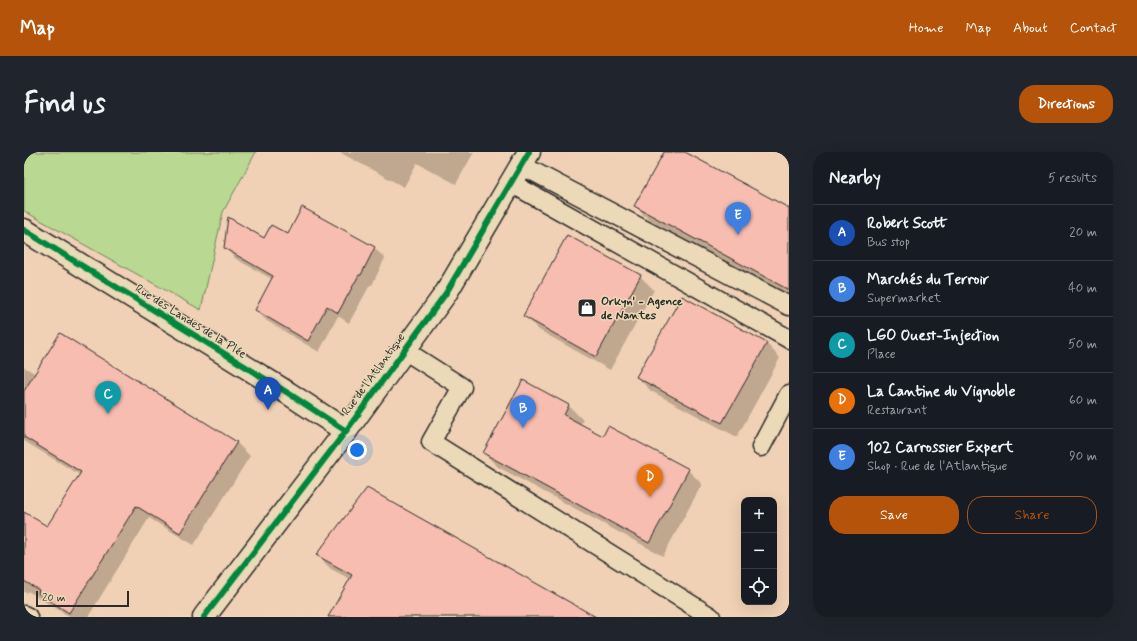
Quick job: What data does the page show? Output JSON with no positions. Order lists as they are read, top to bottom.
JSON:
{
  "streets": {
    "street": ["Rue des Landes de la Plée", "Rue de l'Atlantique"]
  },
  "crossings": [
    ["Rue des Landes de la Plée", "Rue de l'Atlantique"]
  ],
  "places": {
    "shop": ["Orkyn' - Agence de Nantes"]
  },
  "scale_bar": "20 m",
  "page": {
    "header": "Map",
    "nav": [
      "Home",
      "Map",
      "About",
      "Contact"
    ],
    "buttons": [
      "Directions",
      ["Save", "Share"]
    ],
    "title": "Find us",
    "heading": ["Nearby", "5 results"],
    "pins": [
      "E",
      "A",
      "C",
      "B",
      "D"
    ],
    "list": [
      {
        "mark": "A",
        "name": "Robert Scott",
        "note": "Bus stop",
        "value": "20 m"
      },
      {
        "mark": "B",
        "name": "Marchés du Terroir",
        "note": "Supermarket",
        "value": "40 m"
      },
      {
        "mark": "C",
        "name": "LGO Ouest-Injection",
        "note": "Place",
        "value": "50 m"
      },
      {
        "mark": "D",
        "name": "La Cantine du Vignoble",
        "note": "Restaurant",
        "value": "60 m"
      },
      {
        "mark": "E",
        "name": "102 Carrossier Expert",
        "note": "Shop · Rue de l'Atlantique",
        "value": "90 m"
      }
    ],
    "map_buttons": ["+", "−"],
    "scale": "20 m"
  }
}
